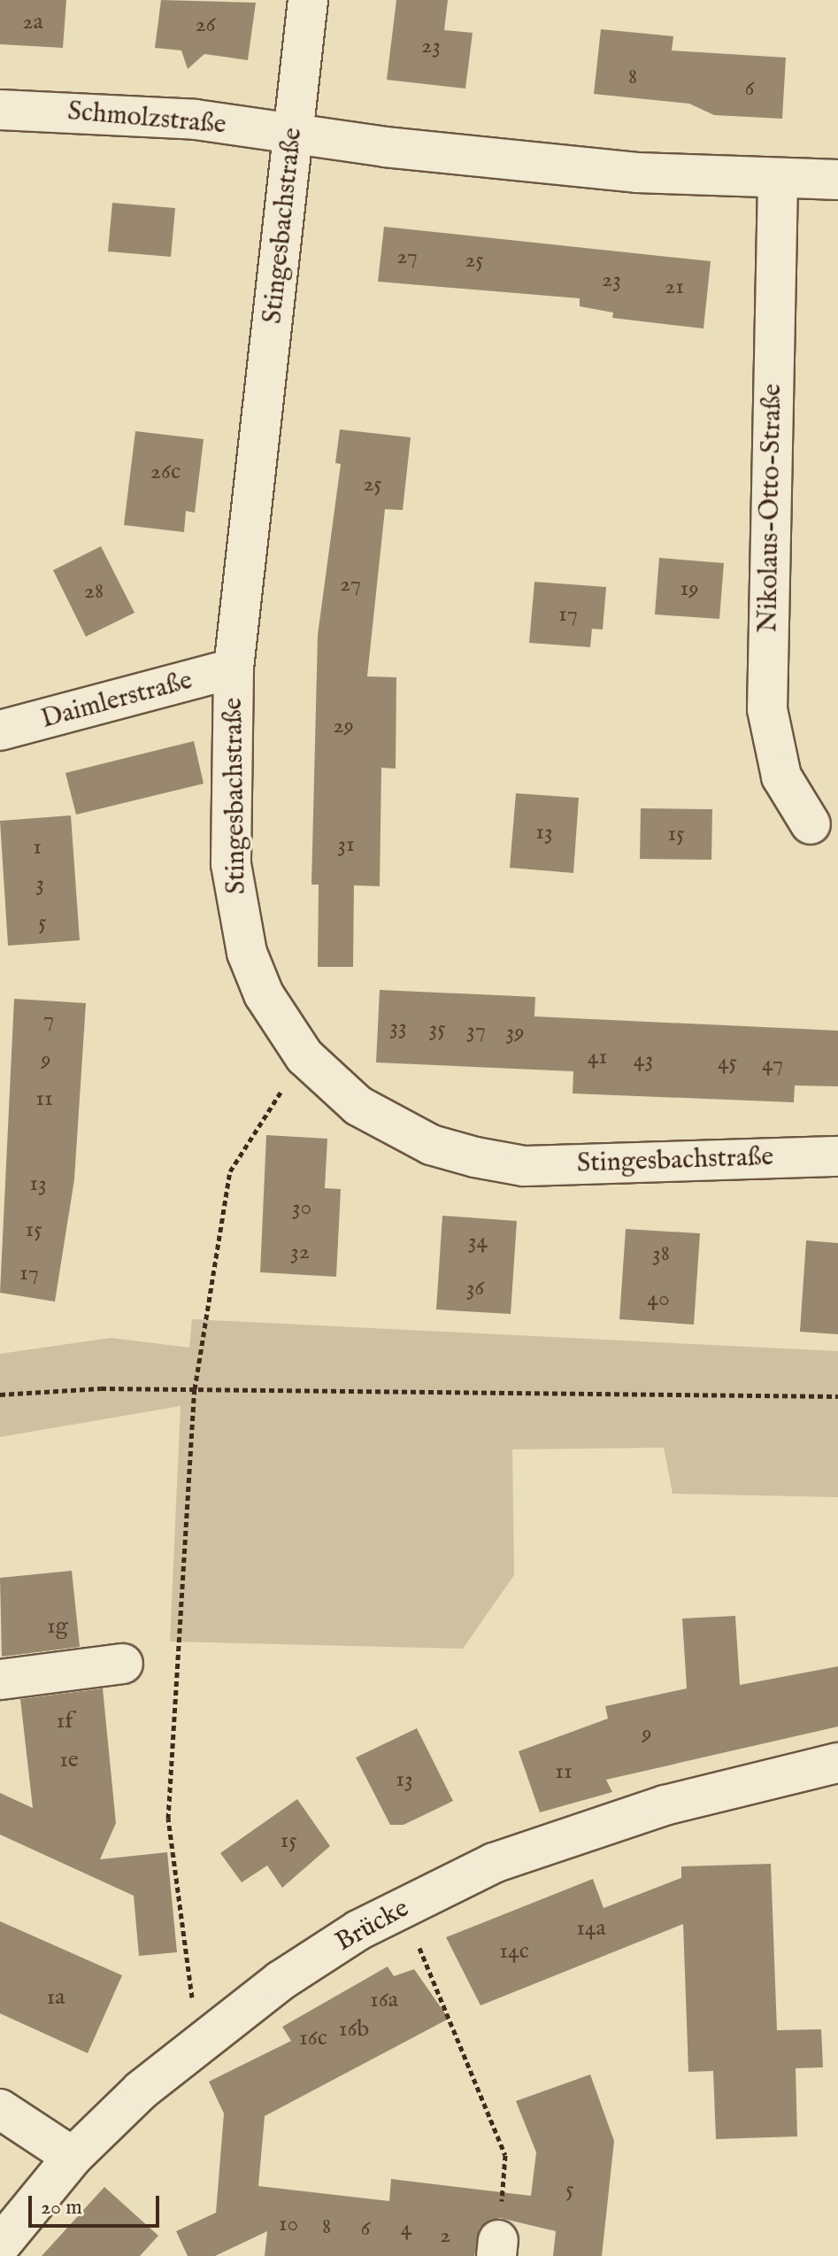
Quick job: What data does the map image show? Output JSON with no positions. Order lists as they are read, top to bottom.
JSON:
{
  "streets": {
    "street": [
      "Schmolzstraße",
      "Stingesbachstraße",
      "Nikolaus-Otto-Straße",
      "Daimlerstraße",
      "Brücke"
    ]
  },
  "crossings": [
    ["Schmolzstraße", "Stingesbachstraße"],
    ["Stingesbachstraße", "Daimlerstraße"]
  ],
  "house_numbers": [
    "2a",
    "26",
    "23",
    "8",
    "6",
    "27",
    "25",
    "23",
    "21",
    "26c",
    "25",
    "27",
    "19",
    "28",
    "17",
    "29",
    "13",
    "15",
    "31",
    "1",
    "3",
    "5",
    "7",
    "33",
    "35",
    "37",
    "39",
    "41",
    "9",
    "43",
    "45",
    "47",
    "11",
    "13",
    "30",
    "15",
    "34",
    "32",
    "38",
    "17",
    "36",
    "40",
    "1g",
    "1f",
    "9",
    "1e",
    "11",
    "13",
    "15",
    "14a",
    "14c",
    "1a",
    "16a",
    "16b",
    "16c",
    "5",
    "10",
    "8",
    "6",
    "4",
    "2"
  ],
  "scale_bar": "20 m"
}
